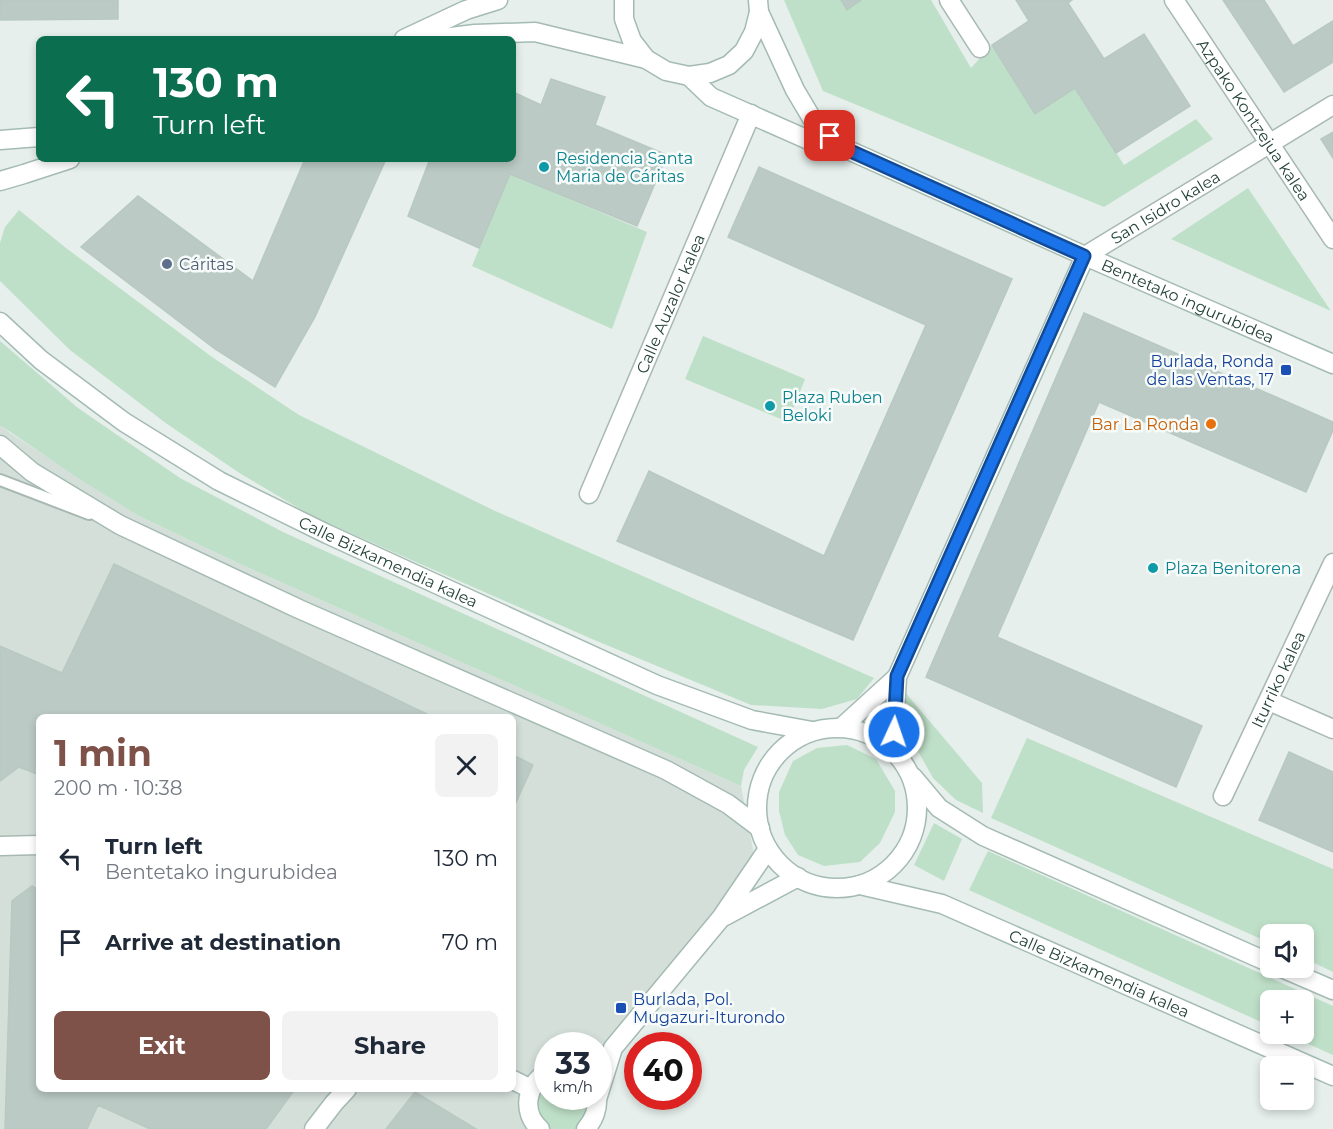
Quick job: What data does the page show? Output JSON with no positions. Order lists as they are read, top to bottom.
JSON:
{
  "streets": {
    "main road": [
      "Azpako Kontzejua kalea",
      "San Isidro kalea",
      "Bentetako ingurubidea",
      "Calle Auzalor kalea",
      "Calle Bizkamendia kalea",
      "Iturriko kalea"
    ]
  },
  "crossings": [
    ["Azpako Kontzejua kalea", "San Isidro kalea"],
    ["San Isidro kalea", "Bentetako ingurubidea"],
    ["Bentetako ingurubidea", "Calle Auzalor kalea"]
  ],
  "places": {
    "other": [
      "Residencia Santa Maria de Cáritas",
      "Cáritas",
      "Plaza Ruben Beloki",
      "Bar La Ronda",
      "Plaza Benitorena"
    ],
    "transit": ["Burlada, Ronda de las Ventas, 17", "Burlada, Pol. Mugazuri-Iturondo"]
  },
  "page": {
    "turn": ["130 m", "Turn left"],
    "heading": ["1 min", "200 m · 10:38"],
    "list": [
      {
        "name": "Turn left",
        "note": "Bentetako ingurubidea",
        "value": "130 m"
      },
      {
        "name": "Arrive at destination",
        "value": "70 m"
      }
    ],
    "map_buttons": ["+", "−"],
    "buttons": ["Exit", "Share"],
    "speed": "33 km/h",
    "limit": "40"
  }
}
